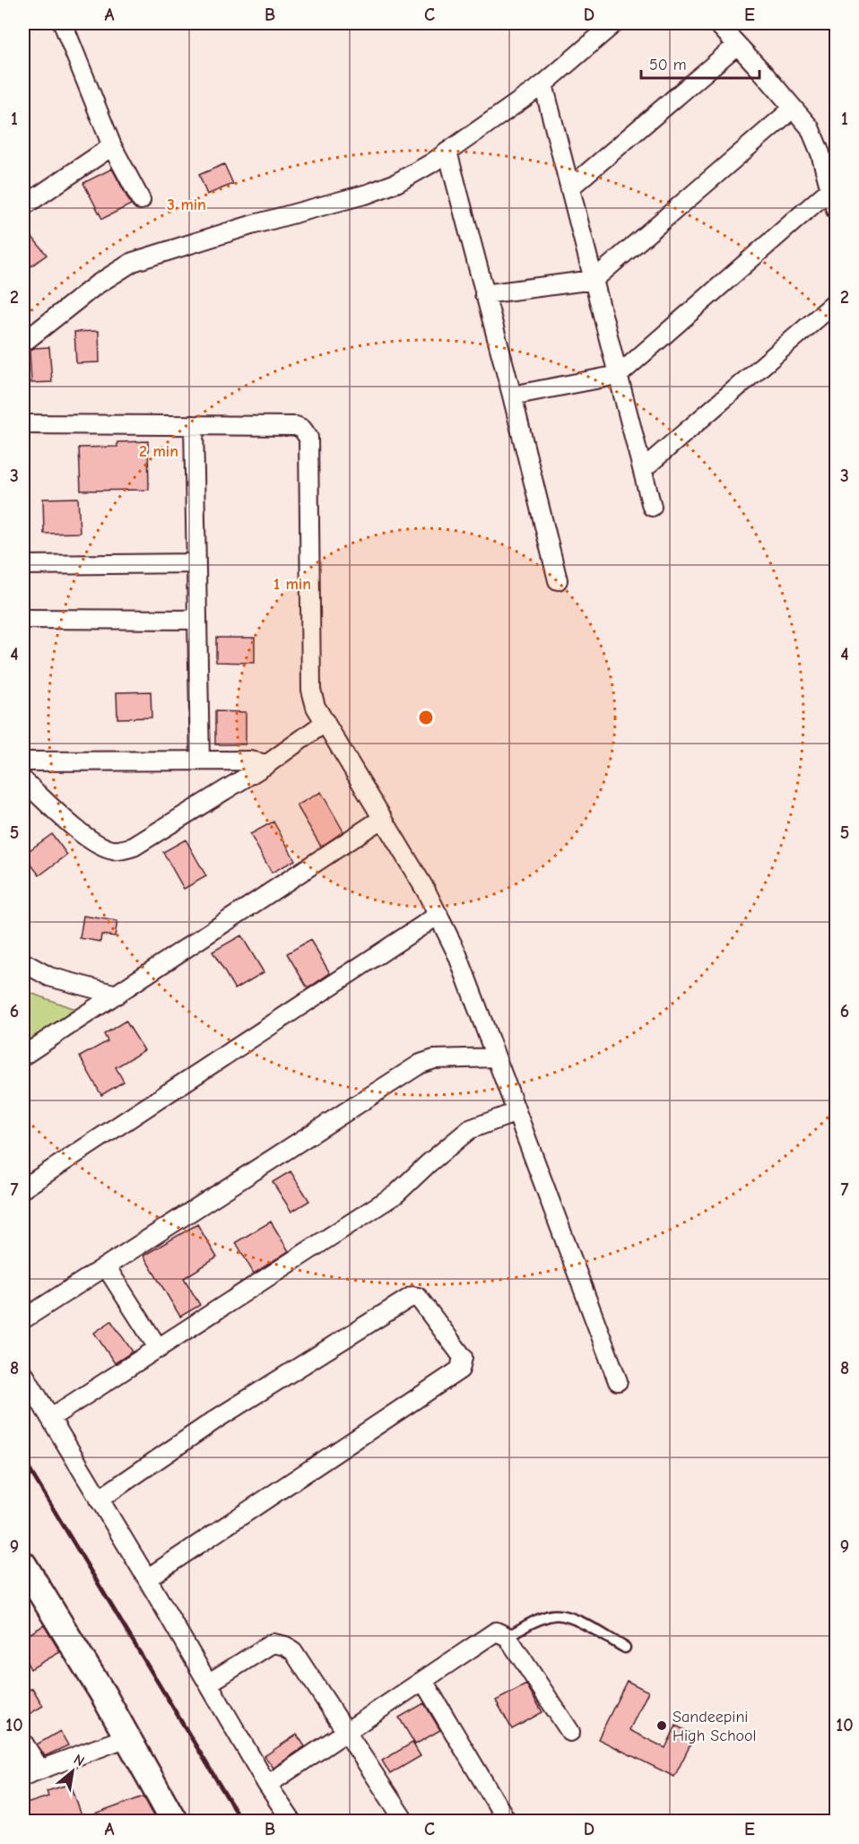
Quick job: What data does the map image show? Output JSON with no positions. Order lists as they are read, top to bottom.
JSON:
{
  "places": ["Sandeepini High School"],
  "scale_bar": "50 m",
  "north": "top right",
  "grid": {
    "columns": [
      "A",
      "B",
      "C",
      "D",
      "E"
    ],
    "rows": [
      "1",
      "2",
      "3",
      "4",
      "5",
      "6",
      "7",
      "8",
      "9",
      "10"
    ]
  },
  "rings": ["3 min", "2 min", "1 min"]
}
